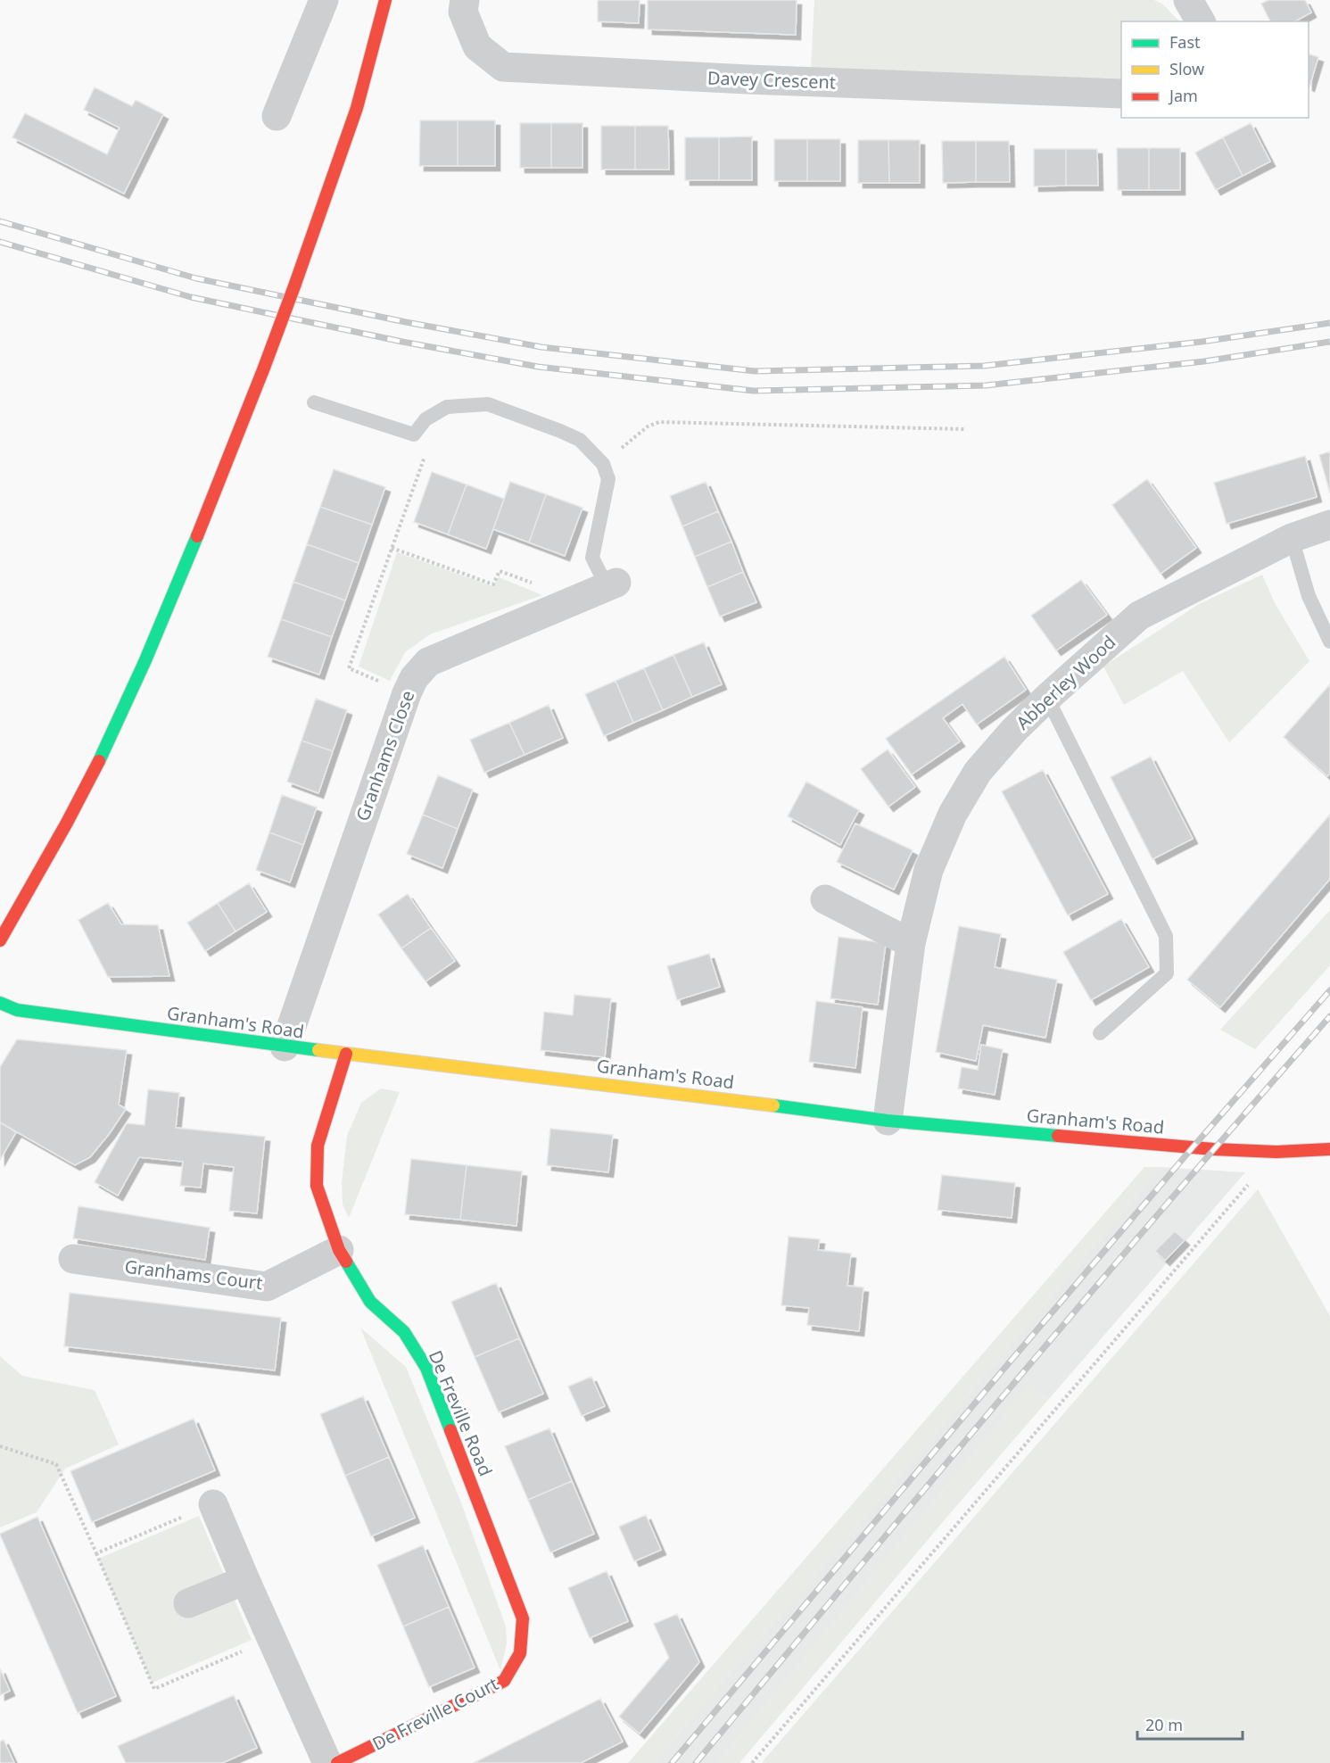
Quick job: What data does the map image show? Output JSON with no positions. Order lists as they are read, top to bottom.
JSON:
{
  "streets": {
    "street": [
      "Davey Crescent",
      "Abberley Wood",
      "Granhams Close",
      "Granham's Road",
      "Granhams Court",
      "De Freville Road",
      "De Freville Court"
    ]
  },
  "crossings": [
    ["Abberley Wood", "Granham's Road"],
    ["Granhams Close", "Granham's Road"],
    ["Granham's Road", "De Freville Road"],
    ["Granhams Court", "De Freville Road"],
    ["De Freville Road", "De Freville Court"]
  ],
  "legend": ["Fast", "Slow", "Jam"],
  "scale_bar": "20 m"
}
